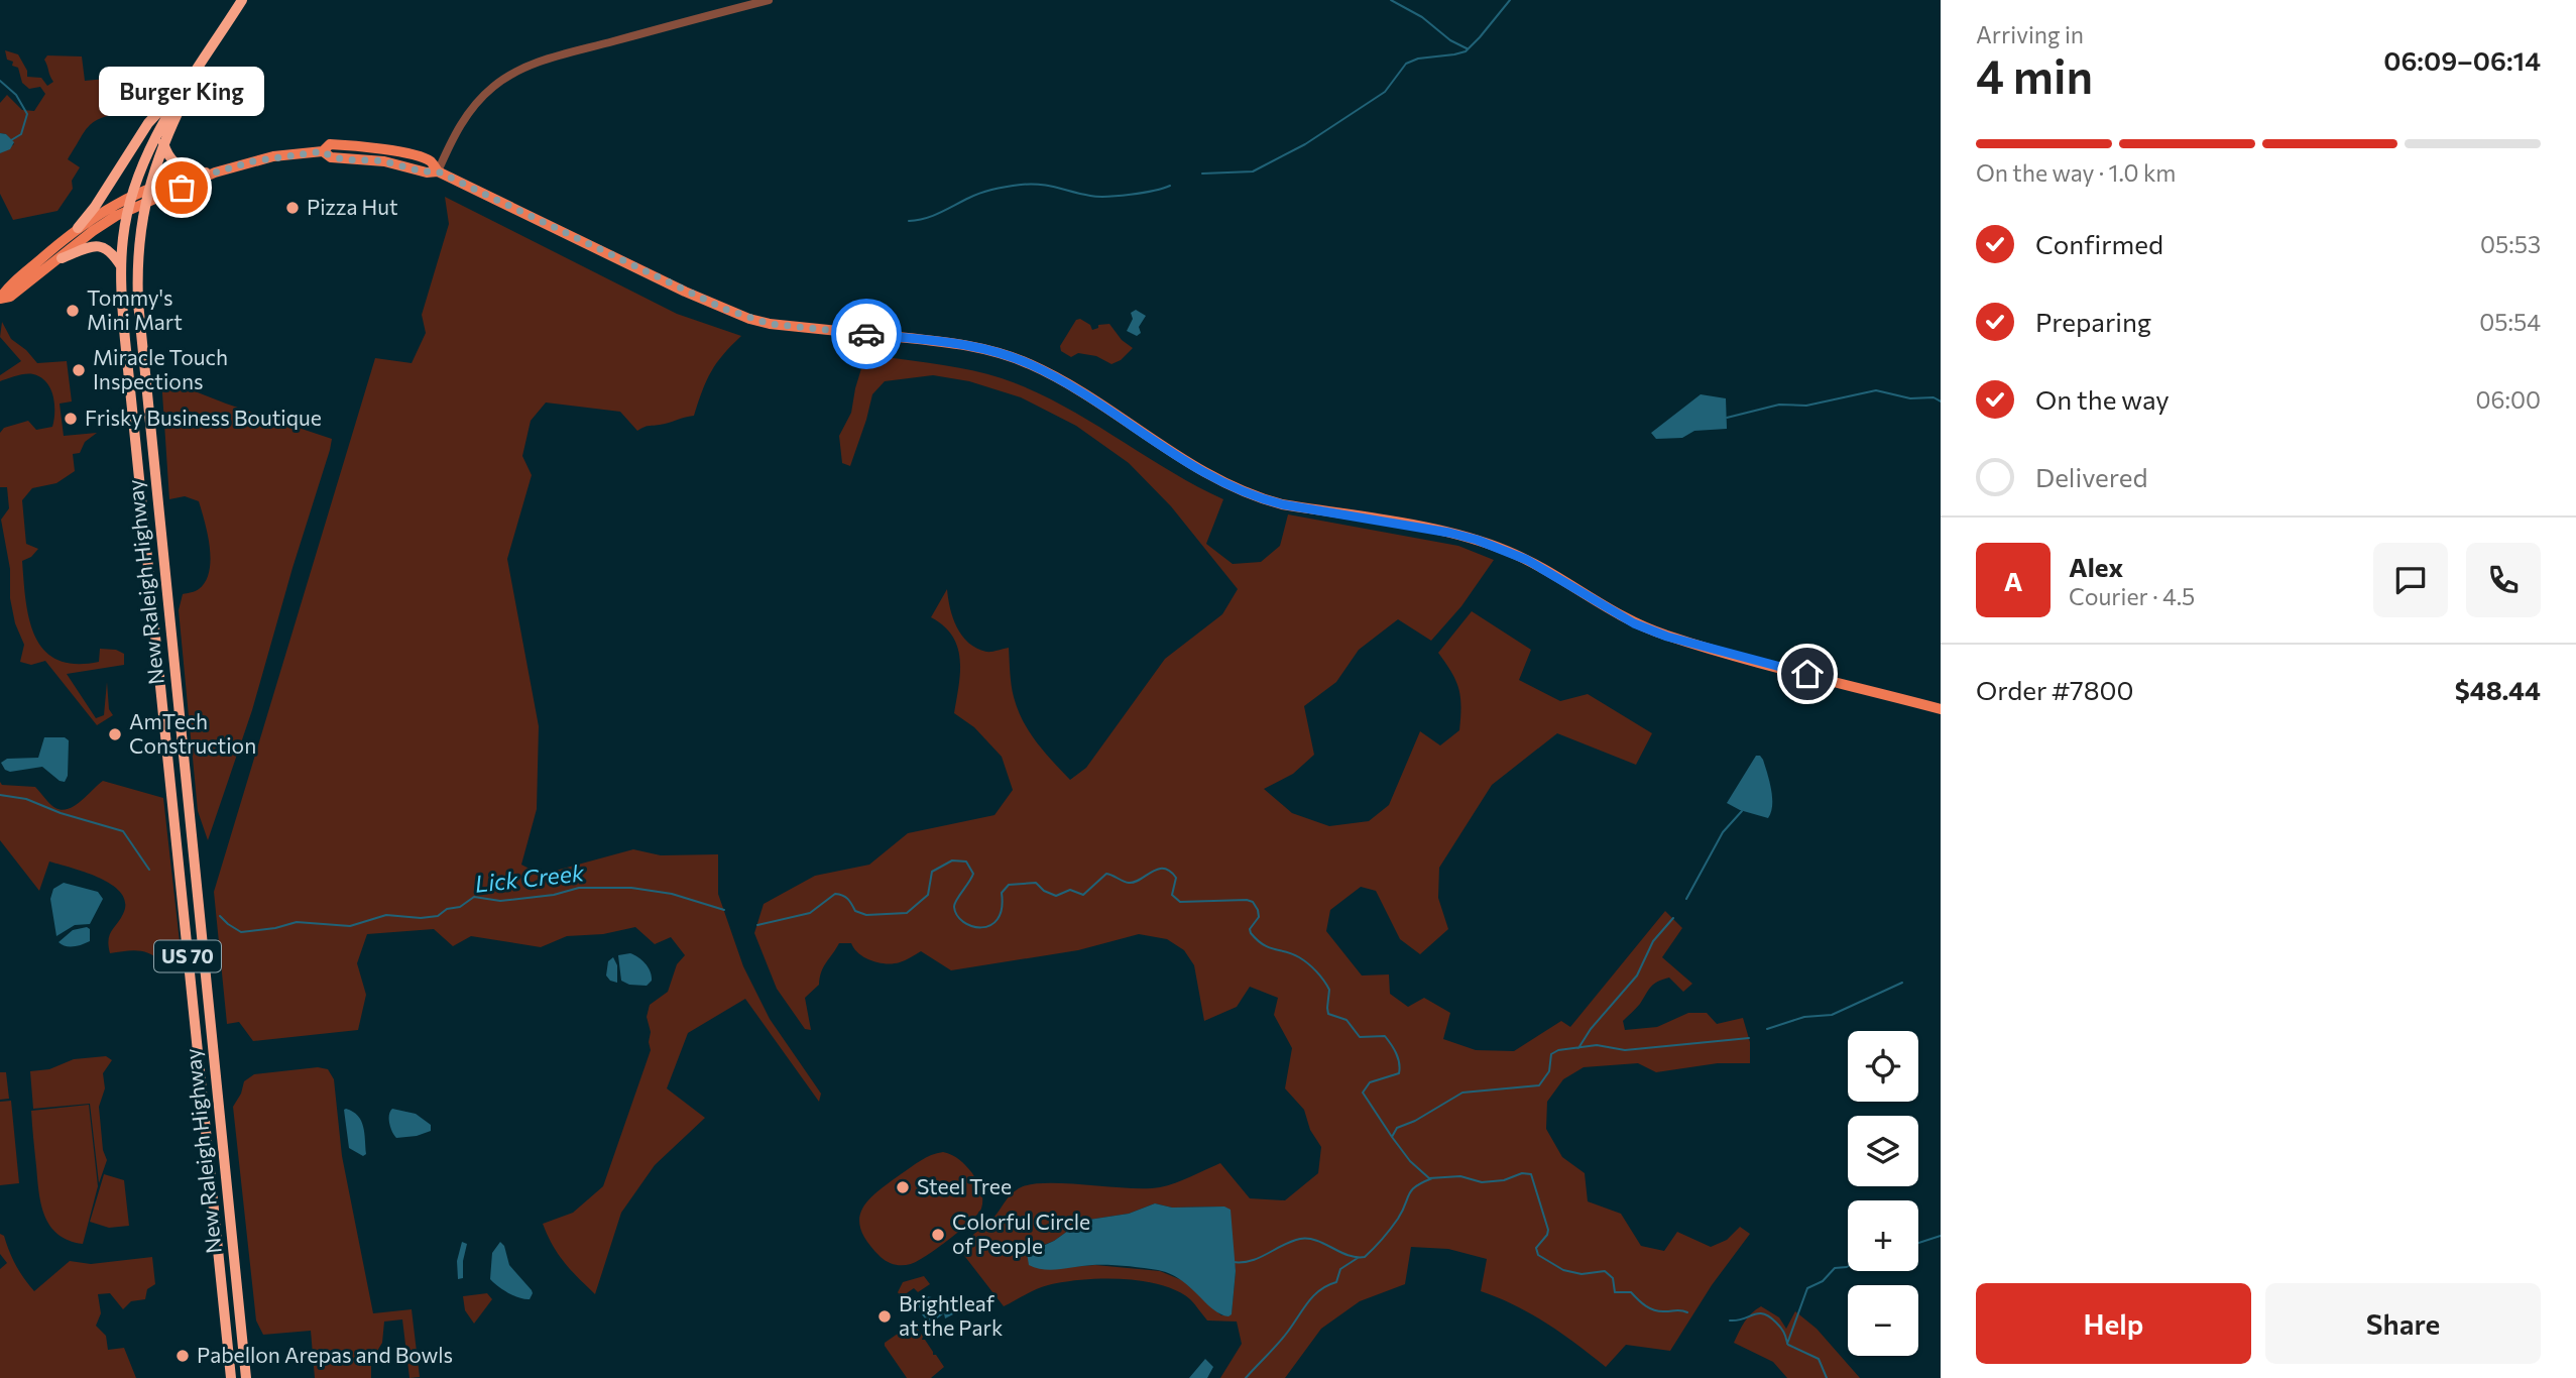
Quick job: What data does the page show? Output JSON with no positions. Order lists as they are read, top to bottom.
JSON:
{
  "streets": {
    "highway": ["New Raleigh Highway", "US 70"]
  },
  "crossings": [
    ["New Raleigh Highway", "US 70"]
  ],
  "water": ["Lick Creek"],
  "places": [
    "Burger King",
    "Pizza Hut",
    "Tommy's Mini Mart",
    "Miracle Touch Inspections",
    "Frisky Business Boutique",
    "AmTech Construction",
    "Steel Tree",
    "Colorful Circle of People",
    "Brightleaf at the Park",
    "Pabellon Arepas and Bowls"
  ],
  "page": {
    "heading": ["4 min", "Arriving in", "06:09–06:14"],
    "panel": [
      "Alex",
      "Courier · 4.5",
      "Order #7800",
      "$48.44"
    ],
    "bubble": "Burger King",
    "bar": "On the way · 1.0 km",
    "list": [
      ["Confirmed", "05:53"],
      ["Preparing", "05:54"],
      ["On the way", "06:00"],
      "Delivered"
    ],
    "round": "A",
    "map_buttons": ["+", "−"],
    "buttons": ["Help", "Share"]
  }
}
